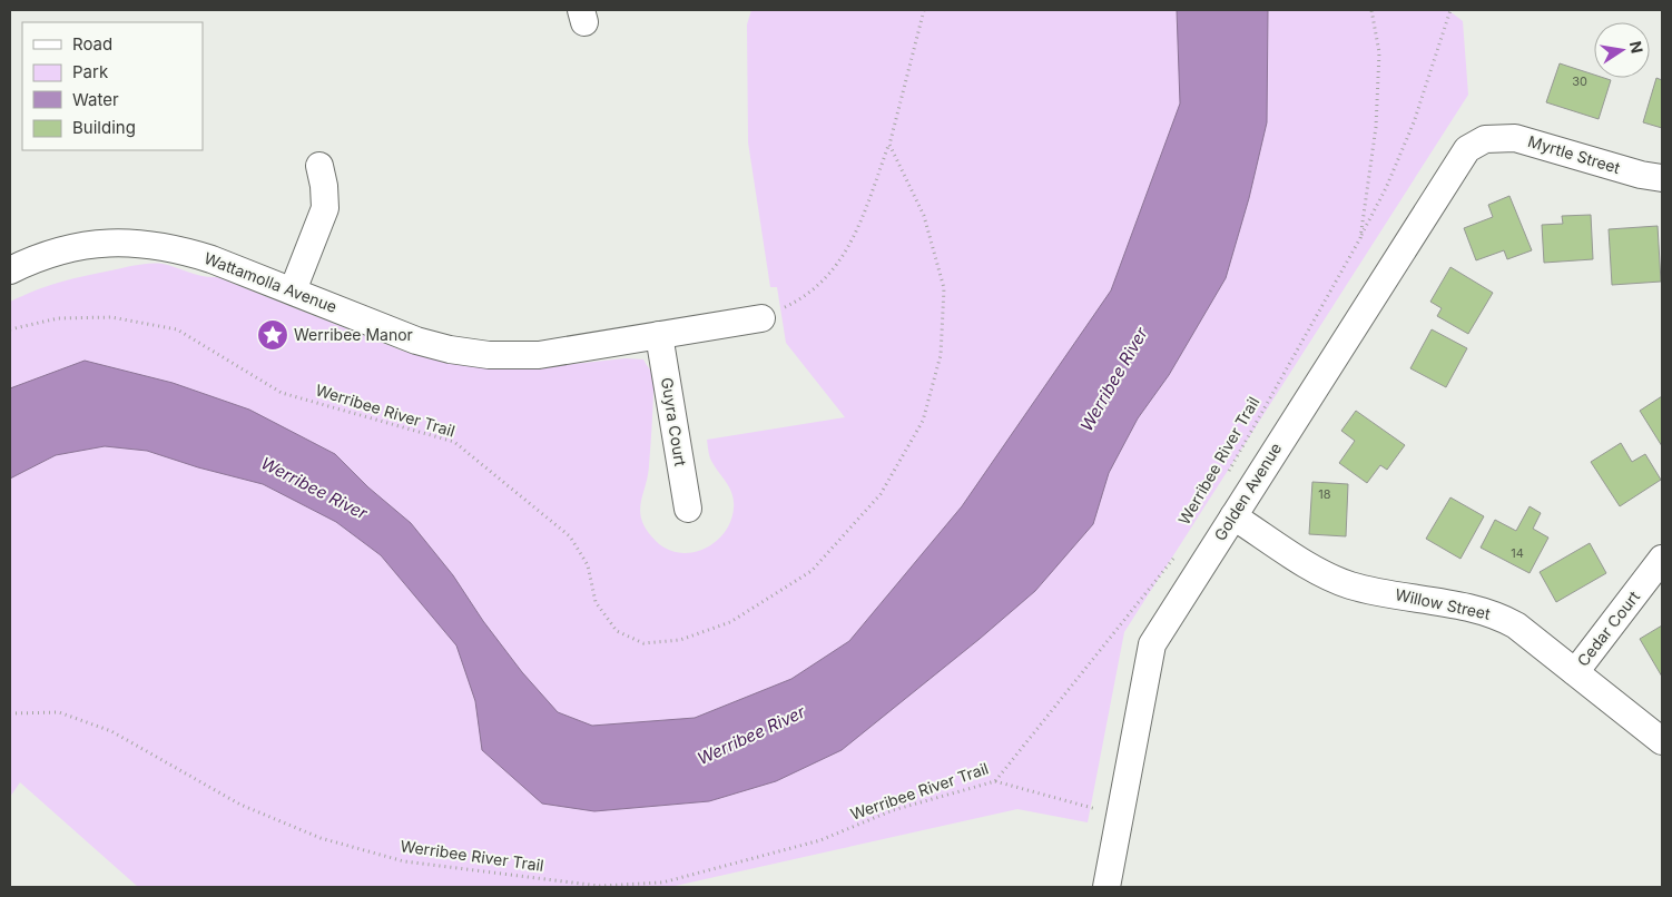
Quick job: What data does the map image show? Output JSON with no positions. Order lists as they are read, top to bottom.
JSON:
{
  "streets": {
    "street": [
      "Myrtle Street",
      "Wattamolla Avenue",
      "Guyra Court",
      "Golden Avenue",
      "Willow Street",
      "Cedar Court"
    ],
    "path": ["Werribee River Trail"]
  },
  "crossings": [
    ["Myrtle Street", "Golden Avenue"],
    ["Wattamolla Avenue", "Guyra Court"],
    ["Golden Avenue", "Willow Street"],
    ["Willow Street", "Cedar Court"]
  ],
  "water": ["Werribee River"],
  "places": {
    "place": ["Werribee Manor"]
  },
  "house_numbers": ["30", "18", "14"],
  "legend": [
    "Road",
    "Park",
    "Water",
    "Building"
  ],
  "north": "right"
}
